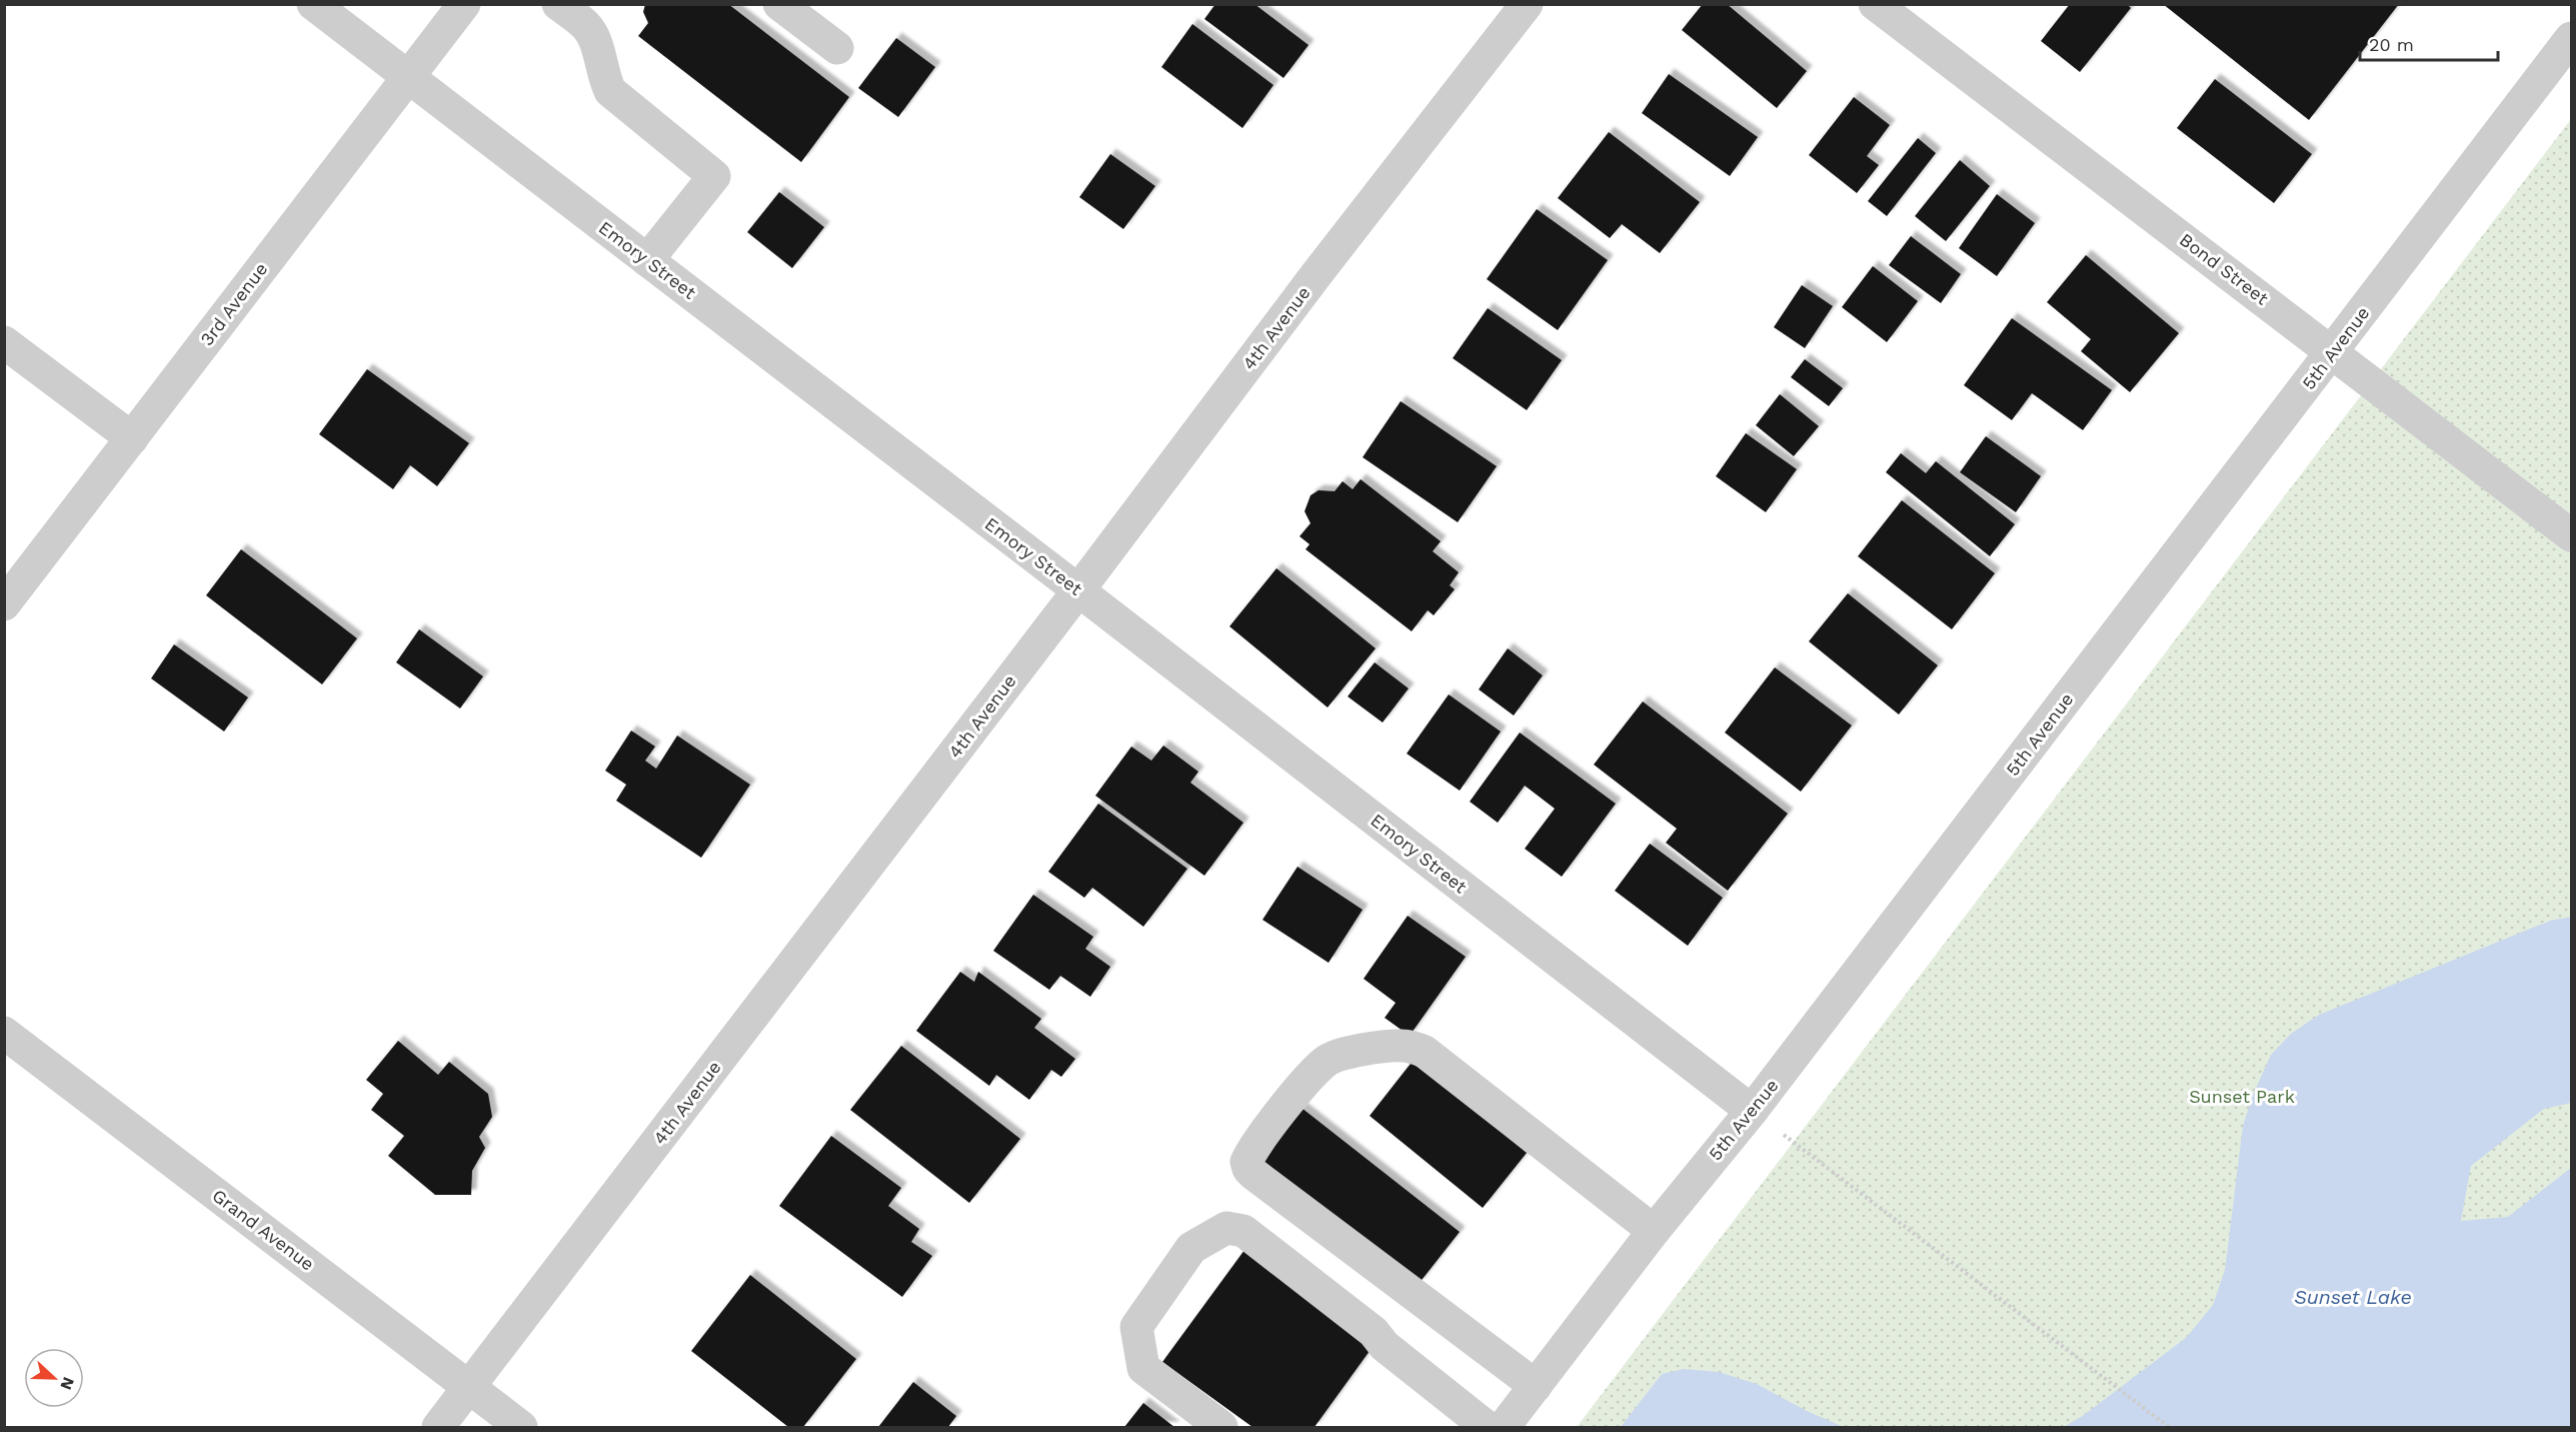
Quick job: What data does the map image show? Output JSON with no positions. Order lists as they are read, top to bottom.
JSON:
{
  "streets": {
    "street": [
      "Emory Street",
      "Bond Street",
      "3rd Avenue",
      "4th Avenue",
      "5th Avenue",
      "Grand Avenue"
    ]
  },
  "crossings": [
    ["Emory Street", "3rd Avenue"],
    ["Emory Street", "4th Avenue"],
    ["Emory Street", "5th Avenue"],
    ["Bond Street", "5th Avenue"],
    ["4th Avenue", "Grand Avenue"]
  ],
  "water": ["Sunset Lake"],
  "parks": ["Sunset Park"],
  "scale_bar": "20 m",
  "north": "right"
}
